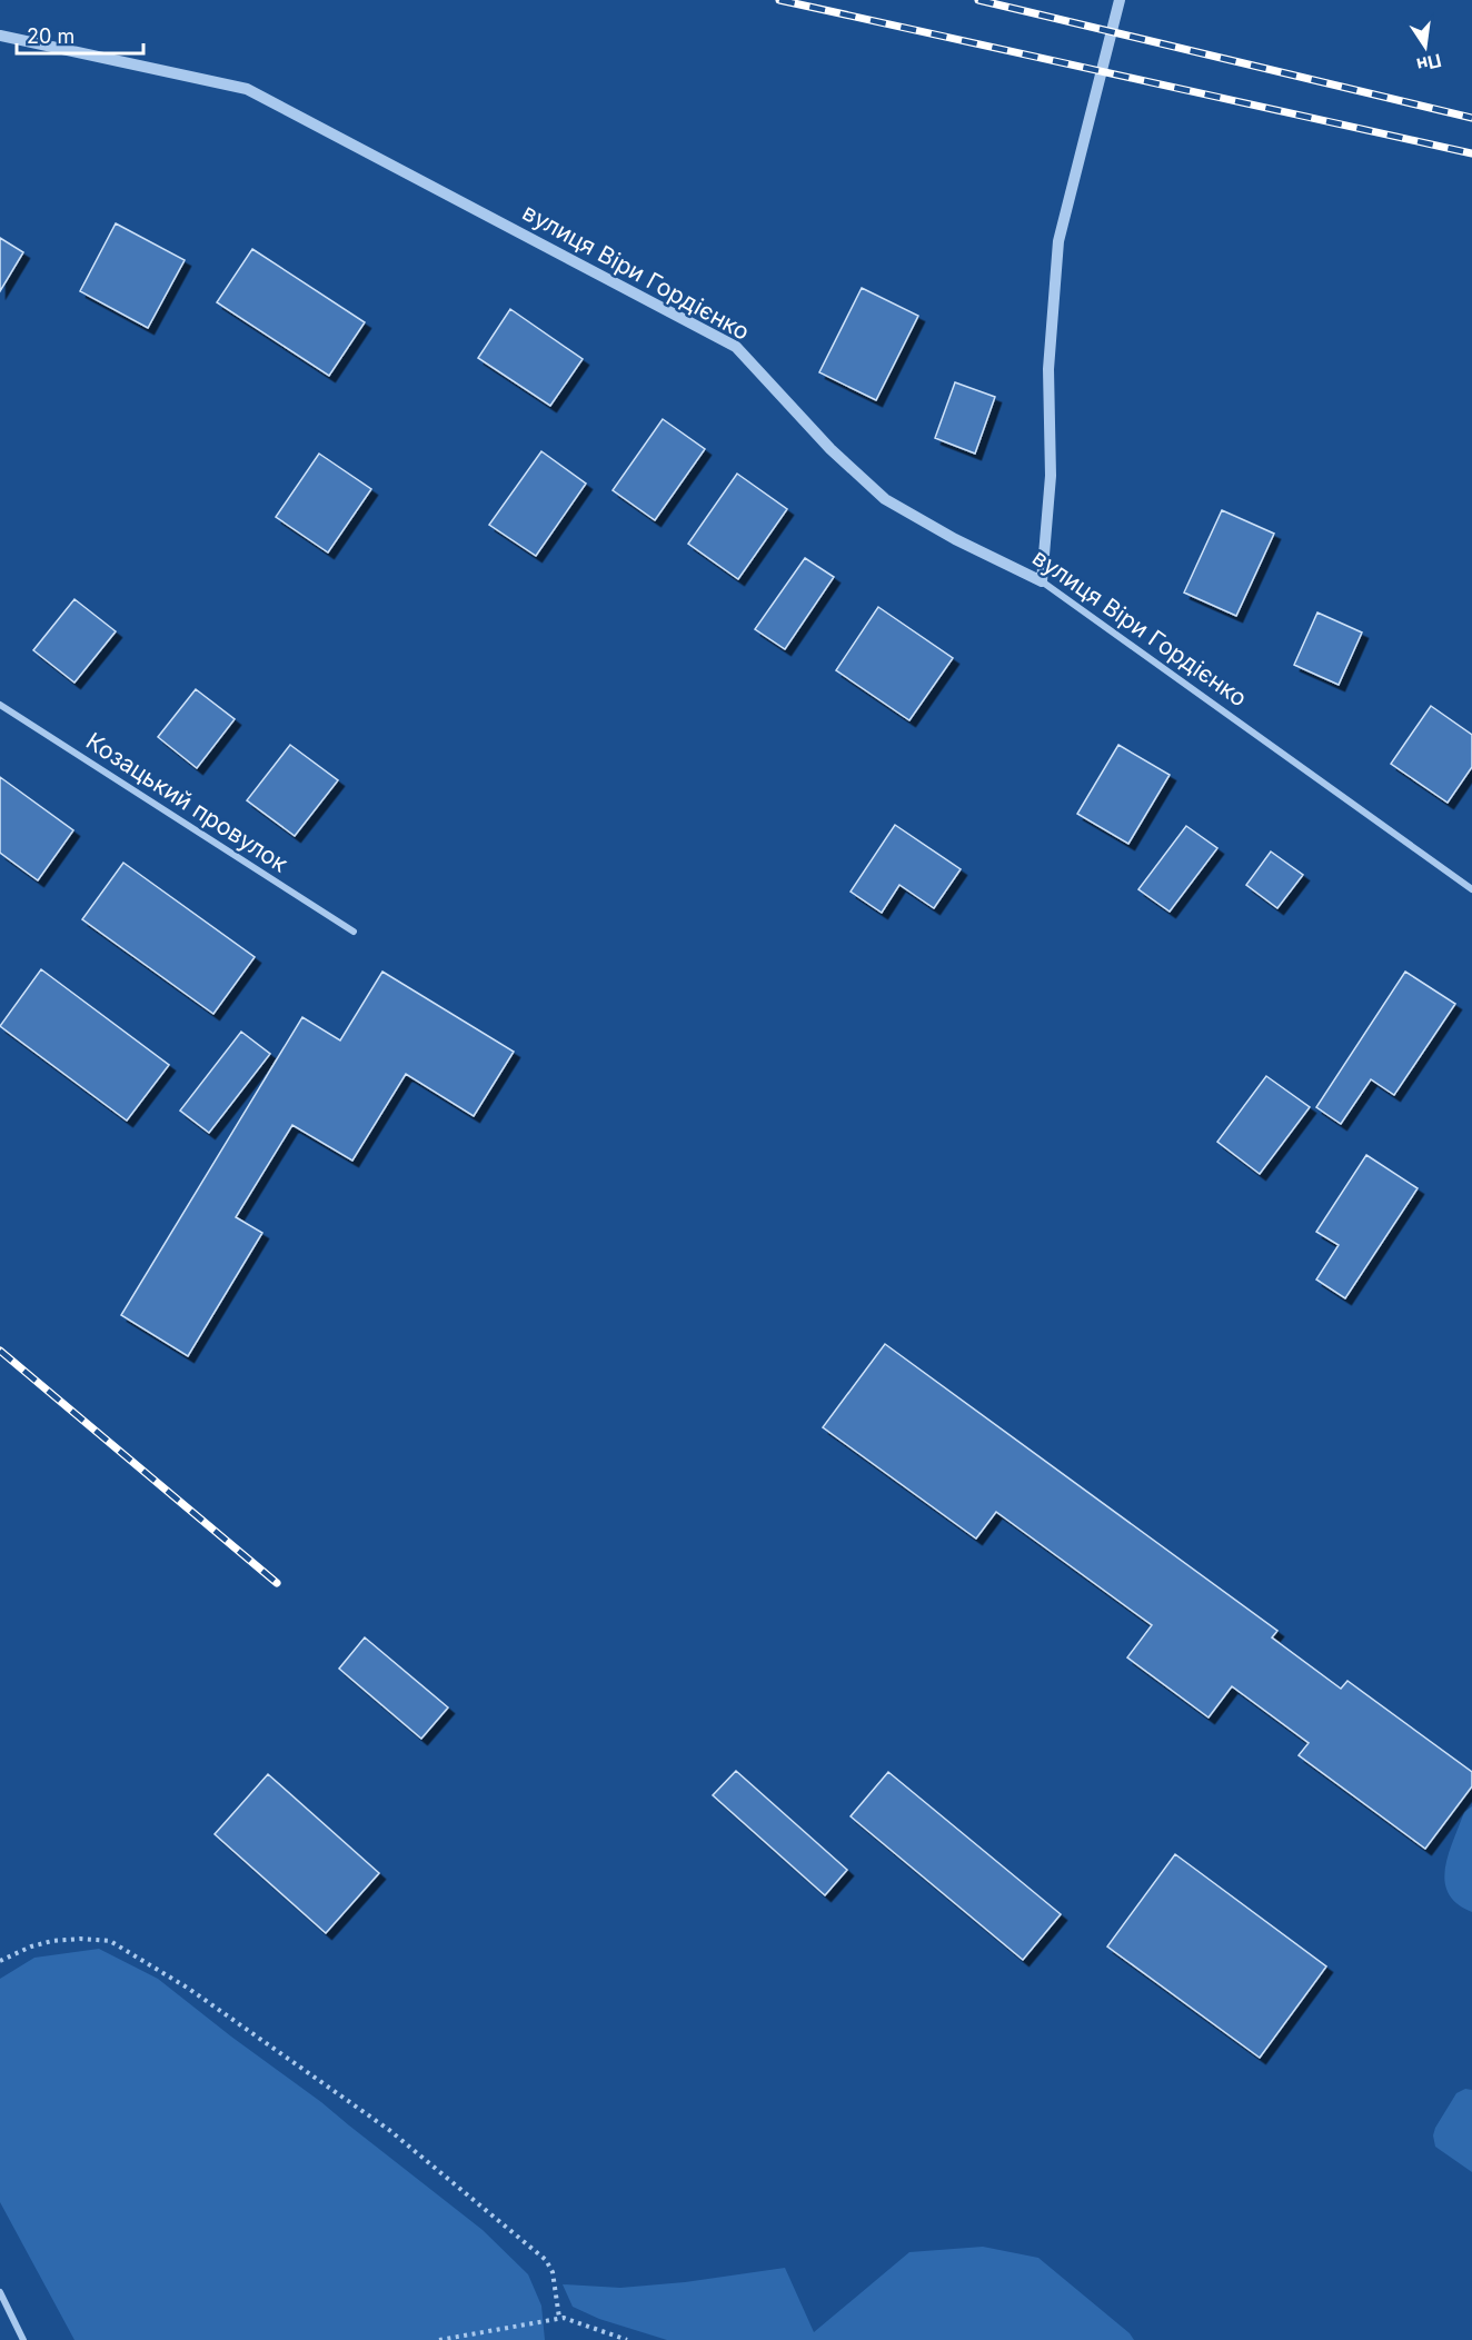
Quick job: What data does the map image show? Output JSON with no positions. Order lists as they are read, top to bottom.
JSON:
{
  "streets": {
    "street": ["вулиця Віри Гордієнко", "Козацький провулок"]
  },
  "scale_bar": "20 m",
  "north": "bottom"
}
